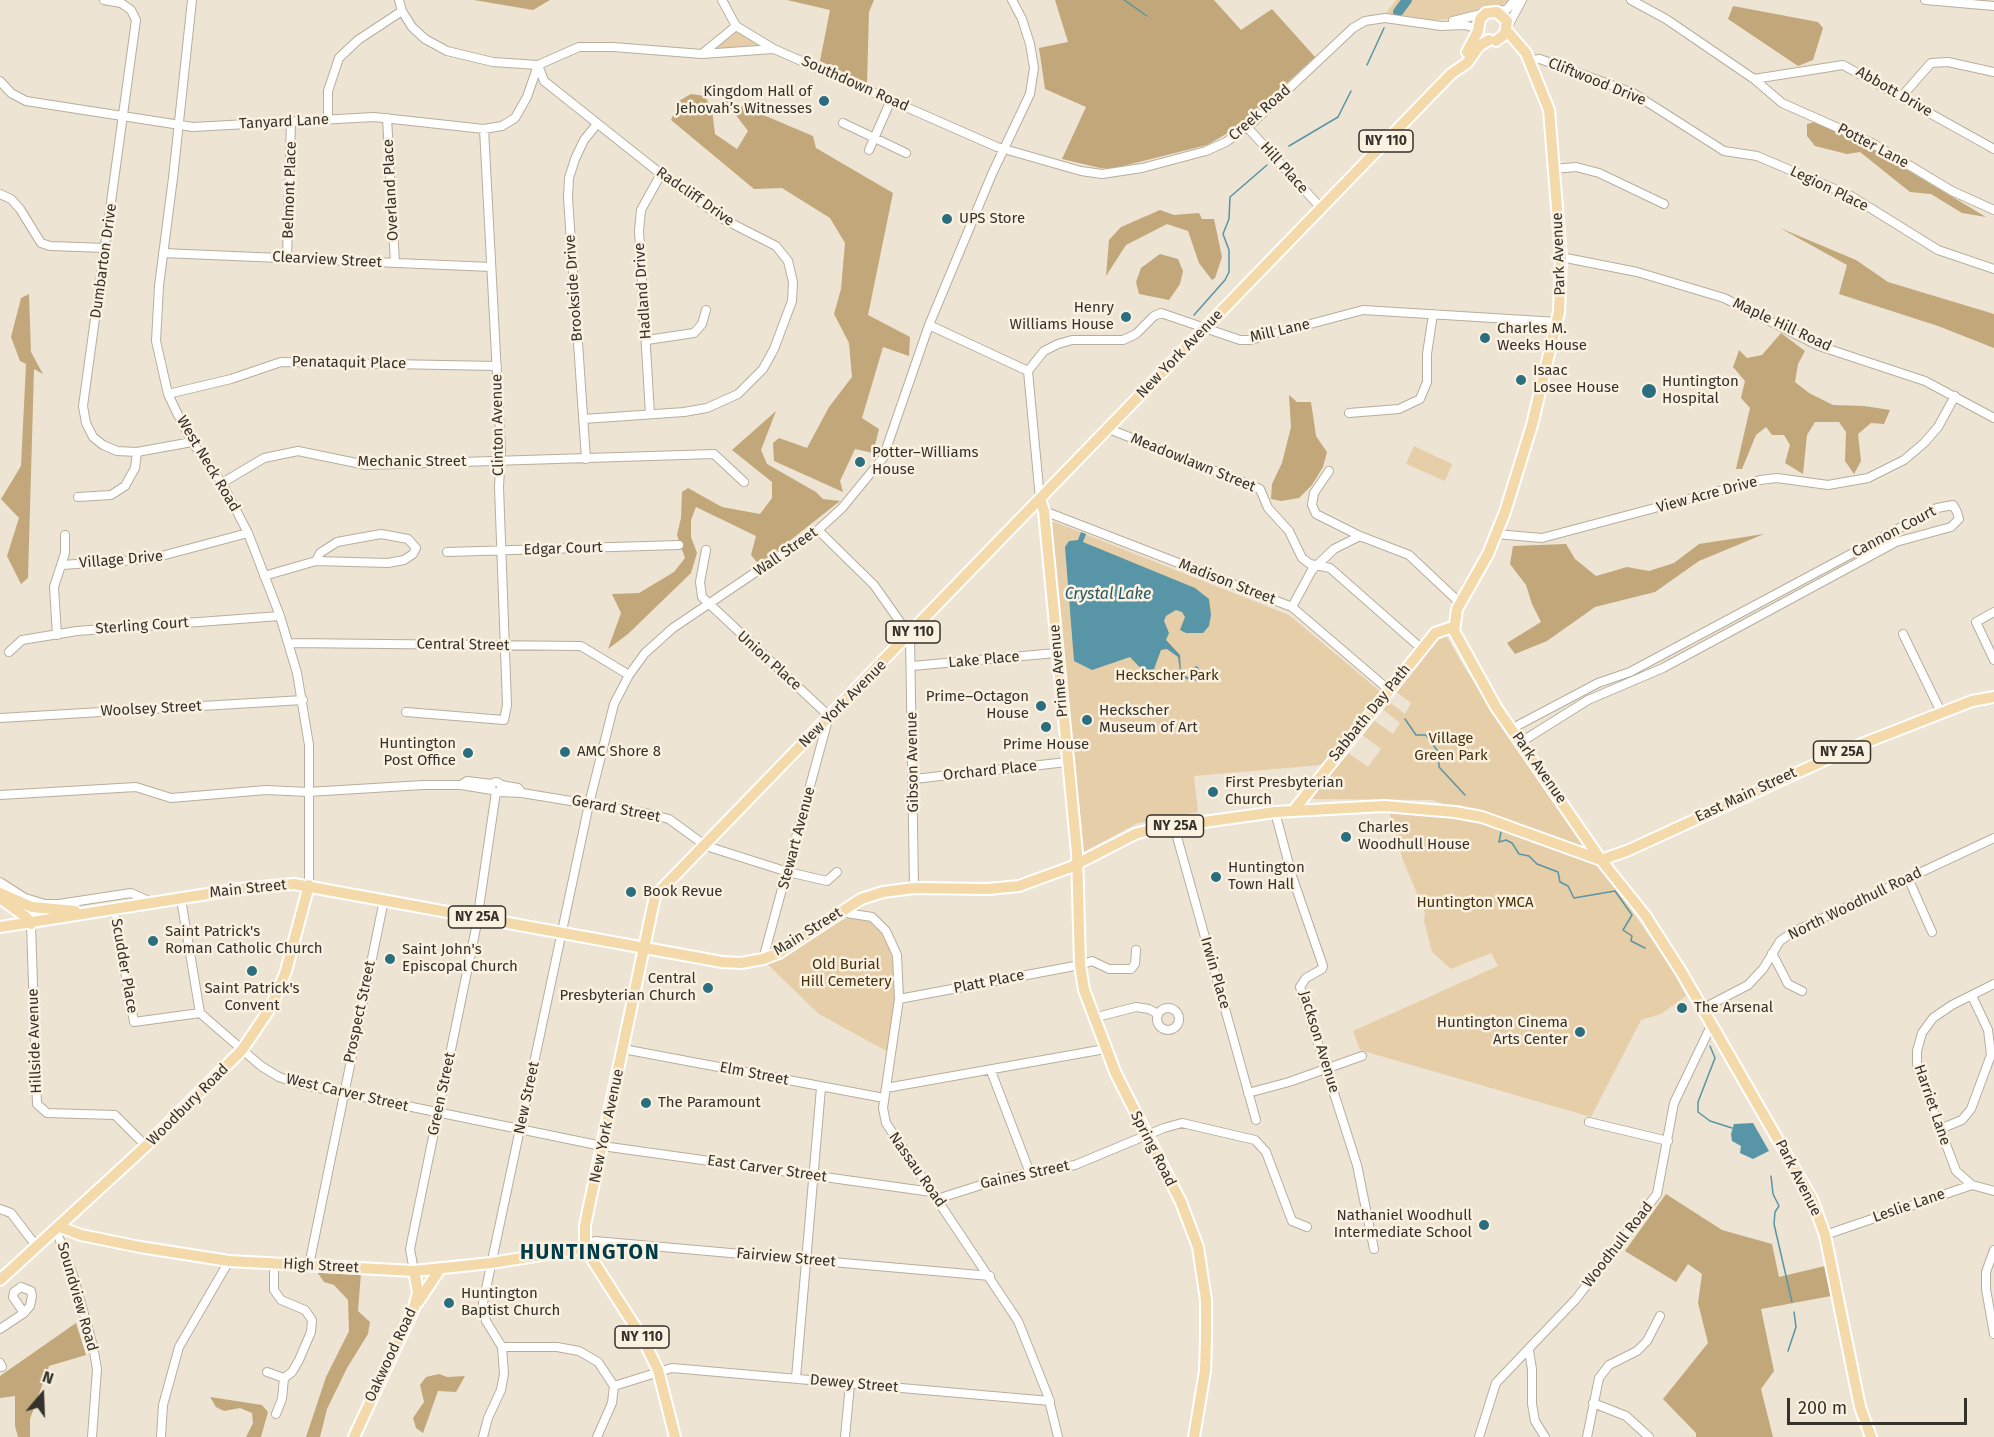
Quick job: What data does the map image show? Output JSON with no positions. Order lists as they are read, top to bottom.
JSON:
{
  "streets": {
    "main road": [
      "NY 110",
      "Park Avenue",
      "New York Avenue",
      "Prime Avenue",
      "Sabbath Day Path",
      "NY 25A",
      "East Main Street",
      "Main Street",
      "Woodbury Road",
      "Spring Road",
      "High Street",
      "Oakwood Road"
    ],
    "street": [
      "Cliftwood Drive",
      "Southdown Road",
      "Abbott Drive",
      "Creek Road",
      "Tanyard Lane",
      "Potter Lane",
      "Hill Place",
      "Legion Place",
      "Belmont Place",
      "Overland Place",
      "Radcliff Drive",
      "Clearview Street",
      "Dumbarton Drive",
      "Brookside Drive",
      "Hadland Drive",
      "Maple Hill Road",
      "Mill Lane",
      "Penataquit Place",
      "Clinton Avenue",
      "Mechanic Street",
      "Meadowlawn Street",
      "West Neck Road",
      "View Acre Drive",
      "Cannon Court",
      "Edgar Court",
      "Wall Street",
      "Village Drive",
      "Madison Street",
      "Sterling Court",
      "Central Street",
      "Lake Place",
      "Union Place",
      "Woolsey Street",
      "Gibson Avenue",
      "Orchard Place",
      "Gerard Street",
      "Stewart Avenue",
      "North Woodhull Road",
      "Scudder Place",
      "Irwin Place",
      "Platt Place",
      "Prospect Street",
      "Hillside Avenue",
      "Jackson Avenue",
      "Elm Street",
      "West Carver Street",
      "Green Street",
      "New Street",
      "Harriet Lane",
      "East Carver Street",
      "Nassau Road",
      "Gaines Street",
      "Leslie Lane",
      "Woodhull Road",
      "Fairview Street",
      "Soundview Road",
      "Dewey Street"
    ]
  },
  "crossings": [
    ["Cliftwood Drive", "Legion Place"],
    ["Cliftwood Drive", "Park Avenue"],
    ["Southdown Road", "Creek Road"],
    ["Southdown Road", "Wall Street"],
    ["Abbott Drive", "Potter Lane"],
    ["Creek Road", "NY 110"],
    ["Creek Road", "Hill Place"],
    ["Creek Road", "Park Avenue"],
    ["Creek Road", "New York Avenue"],
    ["Creek Road", "Wall Street"],
    ["Tanyard Lane", "Belmont Place"],
    ["Tanyard Lane", "Overland Place"],
    ["Tanyard Lane", "Radcliff Drive"],
    ["Tanyard Lane", "Dumbarton Drive"],
    ["Tanyard Lane", "Clinton Avenue"],
    ["Tanyard Lane", "West Neck Road"],
    ["NY 110", "Park Avenue"],
    ["NY 110", "New York Avenue"],
    ["NY 110", "Fairview Street"],
    ["NY 110", "High Street"],
    ["NY 110", "Dewey Street"],
    ["Hill Place", "New York Avenue"],
    ["Belmont Place", "Clearview Street"],
    ["Overland Place", "Clearview Street"],
    ["Radcliff Drive", "Brookside Drive"],
    ["Radcliff Drive", "Hadland Drive"],
    ["Park Avenue", "Maple Hill Road"],
    ["Park Avenue", "Mill Lane"],
    ["Park Avenue", "New York Avenue"],
    ["Park Avenue", "View Acre Drive"],
    ["Park Avenue", "Cannon Court"],
    ["Park Avenue", "Sabbath Day Path"],
    ["Park Avenue", "East Main Street"],
    ["Park Avenue", "Main Street"],
    ["Park Avenue", "North Woodhull Road"],
    ["Park Avenue", "Leslie Lane"],
    ["Park Avenue", "Woodhull Road"],
    ["Clearview Street", "Clinton Avenue"],
    ["Clearview Street", "West Neck Road"],
    ["Dumbarton Drive", "West Neck Road"],
    ["Brookside Drive", "Mechanic Street"],
    ["Maple Hill Road", "View Acre Drive"],
    ["Mill Lane", "New York Avenue"],
    ["Mill Lane", "Prime Avenue"],
    ["New York Avenue", "Meadowlawn Street"],
    ["New York Avenue", "Union Place"],
    ["New York Avenue", "Prime Avenue"],
    ["New York Avenue", "Gibson Avenue"],
    ["New York Avenue", "Gerard Street"],
    ["New York Avenue", "Stewart Avenue"],
    ["New York Avenue", "Main Street"],
    ["New York Avenue", "Elm Street"],
    ["New York Avenue", "West Carver Street"],
    ["New York Avenue", "East Carver Street"],
    ["New York Avenue", "Fairview Street"],
    ["New York Avenue", "High Street"],
    ["Penataquit Place", "Clinton Avenue"],
    ["Penataquit Place", "West Neck Road"],
    ["Clinton Avenue", "Mechanic Street"],
    ["Clinton Avenue", "Edgar Court"],
    ["Clinton Avenue", "Central Street"],
    ["Mechanic Street", "West Neck Road"],
    ["Meadowlawn Street", "Sabbath Day Path"],
    ["West Neck Road", "Village Drive"],
    ["West Neck Road", "Sterling Court"],
    ["West Neck Road", "Central Street"],
    ["West Neck Road", "Woolsey Street"],
    ["West Neck Road", "Gerard Street"],
    ["West Neck Road", "Main Street"],
    ["West Neck Road", "Woodbury Road"],
    ["Wall Street", "Central Street"],
    ["Wall Street", "Union Place"],
    ["Wall Street", "Gerard Street"],
    ["Wall Street", "Main Street"],
    ["Wall Street", "New Street"],
    ["Madison Street", "Prime Avenue"],
    ["Madison Street", "Sabbath Day Path"],
    ["Lake Place", "Prime Avenue"],
    ["Lake Place", "Gibson Avenue"],
    ["Union Place", "Stewart Avenue"],
    ["Prime Avenue", "Orchard Place"],
    ["Prime Avenue", "Main Street"],
    ["Prime Avenue", "Spring Road"],
    ["Sabbath Day Path", "Main Street"],
    ["Gibson Avenue", "Orchard Place"],
    ["Gibson Avenue", "Main Street"],
    ["East Main Street", "Main Street"],
    ["Gerard Street", "Stewart Avenue"],
    ["Stewart Avenue", "Main Street"],
    ["Main Street", "Scudder Place"],
    ["Main Street", "Irwin Place"],
    ["Main Street", "Prospect Street"],
    ["Main Street", "Hillside Avenue"],
    ["Main Street", "Jackson Avenue"],
    ["Main Street", "Green Street"],
    ["Main Street", "New Street"],
    ["Main Street", "Woodbury Road"],
    ["Main Street", "Spring Road"],
    ["Main Street", "Nassau Road"],
    ["Scudder Place", "West Carver Street"],
    ["Platt Place", "Spring Road"],
    ["Platt Place", "Nassau Road"],
    ["Prospect Street", "West Carver Street"],
    ["Prospect Street", "High Street"],
    ["Hillside Avenue", "Woodbury Road"],
    ["Elm Street", "Nassau Road"],
    ["West Carver Street", "Green Street"],
    ["West Carver Street", "New Street"],
    ["West Carver Street", "Woodbury Road"],
    ["West Carver Street", "East Carver Street"],
    ["Green Street", "High Street"],
    ["Green Street", "Oakwood Road"],
    ["New Street", "High Street"],
    ["Woodbury Road", "High Street"],
    ["Woodbury Road", "Soundview Road"],
    ["Harriet Lane", "Leslie Lane"],
    ["Spring Road", "Gaines Street"],
    ["East Carver Street", "Nassau Road"],
    ["East Carver Street", "Gaines Street"],
    ["Nassau Road", "Gaines Street"],
    ["Nassau Road", "Fairview Street"],
    ["Nassau Road", "Dewey Street"],
    ["Fairview Street", "High Street"],
    ["High Street", "Soundview Road"],
    ["High Street", "Oakwood Road"]
  ],
  "districts": ["HUNTINGTON"],
  "water": ["Crystal Lake"],
  "parks": [
    "Heckscher Park",
    "Village Green Park",
    "Huntington YMCA",
    "Old Burial Hill Cemetery"
  ],
  "places": [
    "Kingdom Hall of Jehovah’s Witnesses",
    "UPS Store",
    "Henry Williams House",
    "Charles M. Weeks House",
    "Isaac Losee House",
    "Huntington Hospital",
    "Potter–Williams House",
    "Prime–Octagon House",
    "Heckscher Museum of Art",
    "Prime House",
    "AMC Shore 8",
    "Huntington Post Office",
    "First Presbyterian Church",
    "Charles Woodhull House",
    "Huntington Town Hall",
    "Book Revue",
    "Saint Patrick's Roman Catholic Church",
    "Saint John's Episcopal Church",
    "Saint Patrick's Convent",
    "Central Presbyterian Church",
    "The Arsenal",
    "Huntington Cinema Arts Center",
    "The Paramount",
    "Nathaniel Woodhull Intermediate School",
    "Huntington Baptist Church"
  ],
  "scale_bar": "200 m",
  "north": "top"
}
